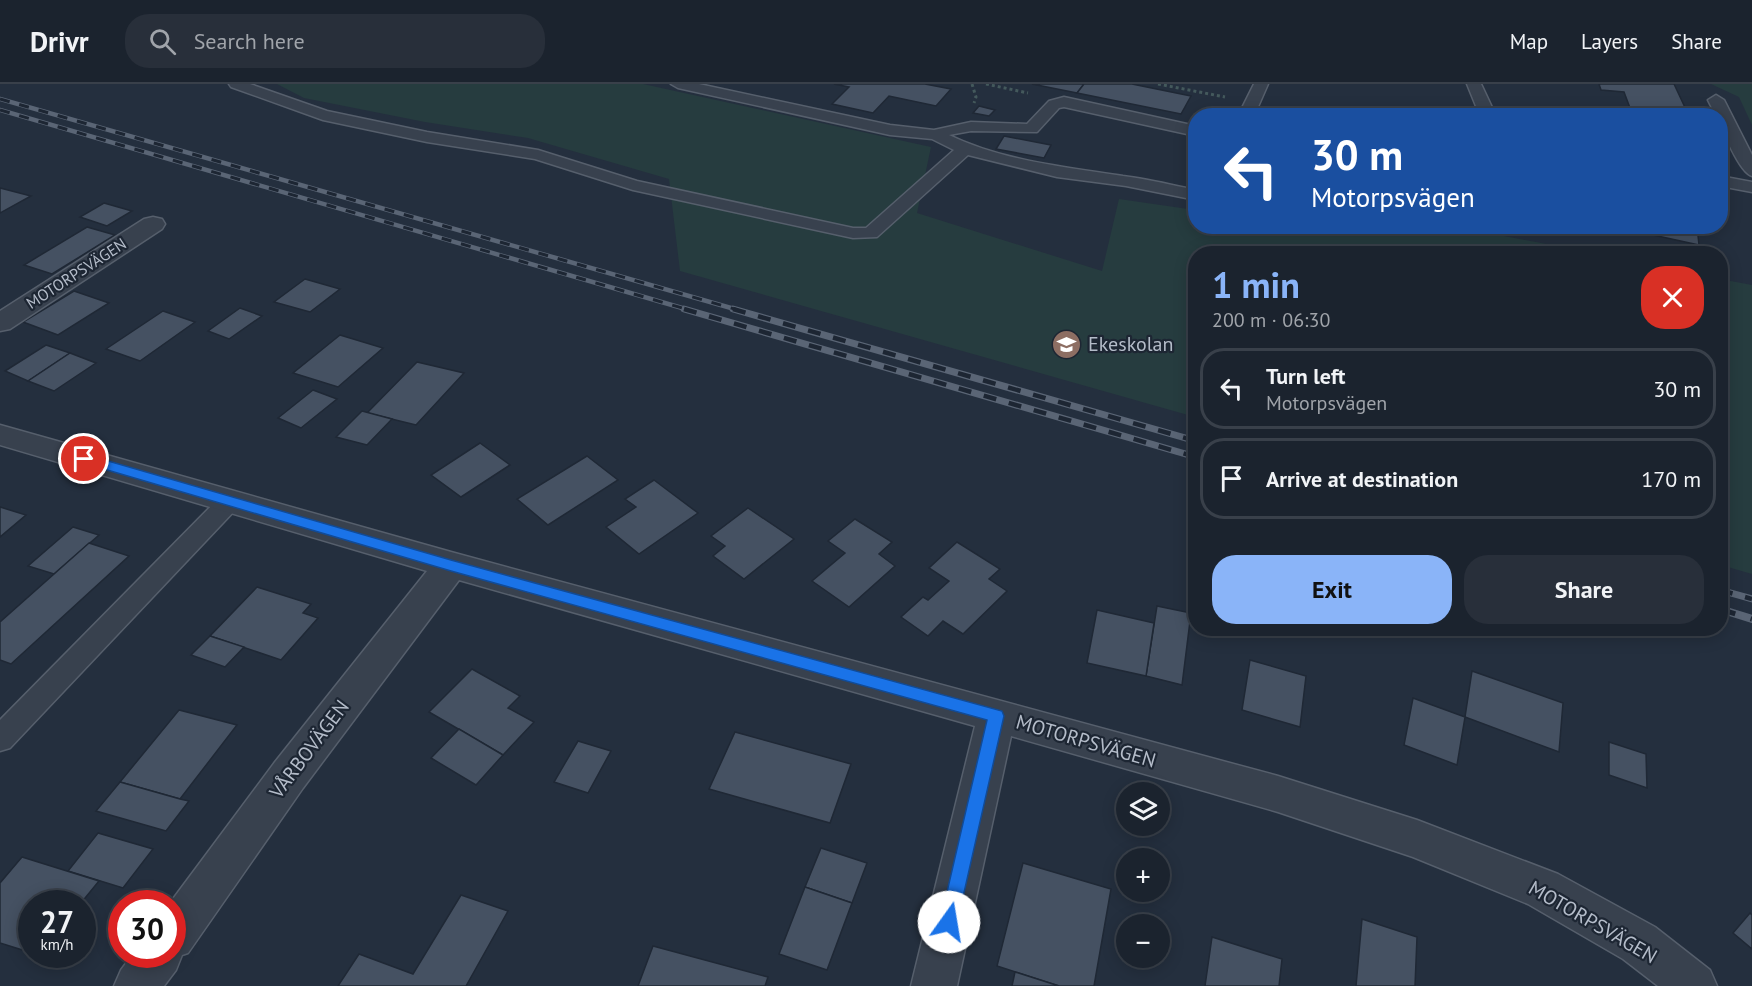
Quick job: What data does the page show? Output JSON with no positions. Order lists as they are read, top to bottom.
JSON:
{
  "streets": {
    "street": ["MOTORPSVÄGEN", "VÅRBOVÄGEN"]
  },
  "crossings": [
    ["MOTORPSVÄGEN", "VÅRBOVÄGEN"]
  ],
  "places": {
    "school or university": ["Ekeskolan"]
  },
  "page": {
    "header": "Drivr",
    "search": "Search here",
    "nav": ["Map", "Layers", "Share"],
    "turn": ["30 m", "Motorpsvägen"],
    "heading": ["1 min", "200 m · 06:30"],
    "list": [
      {
        "name": "Turn left",
        "note": "Motorpsvägen",
        "value": "30 m"
      },
      {
        "name": "Arrive at destination",
        "value": "170 m"
      }
    ],
    "buttons": ["Exit", "Share"],
    "map_buttons": ["+", "−"],
    "speed": "27 km/h",
    "limit": "30"
  }
}
